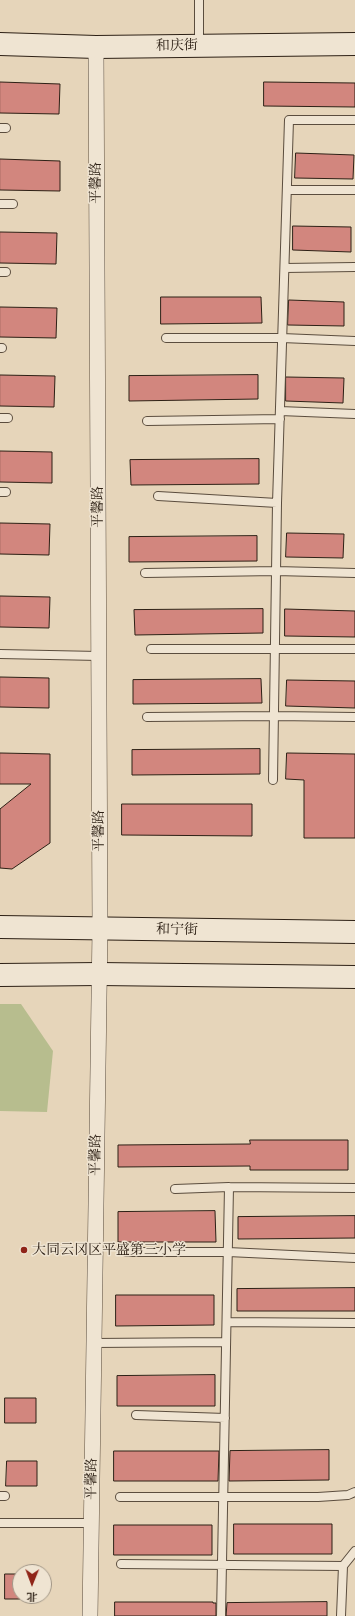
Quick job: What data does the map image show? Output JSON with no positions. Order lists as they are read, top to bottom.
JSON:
{
  "streets": {
    "main road": ["和庆街", "和宁街"],
    "street": ["平馨路"]
  },
  "crossings": [
    ["和庆街", "平馨路"],
    ["平馨路", "和宁街"]
  ],
  "places": ["大同云冈区平盛第三小学"],
  "north": "bottom"
}
